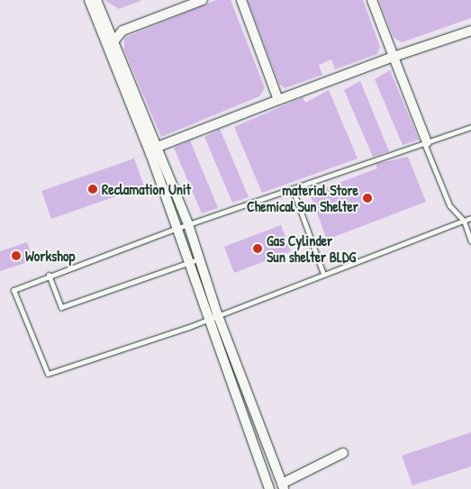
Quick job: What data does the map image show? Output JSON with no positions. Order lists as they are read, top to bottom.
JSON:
{
  "places": [
    "Reclamation Unit",
    "material Store Chemical Sun Shelter",
    "Gas Cylinder Sun shelter BLDG",
    "Workshop"
  ]
}
